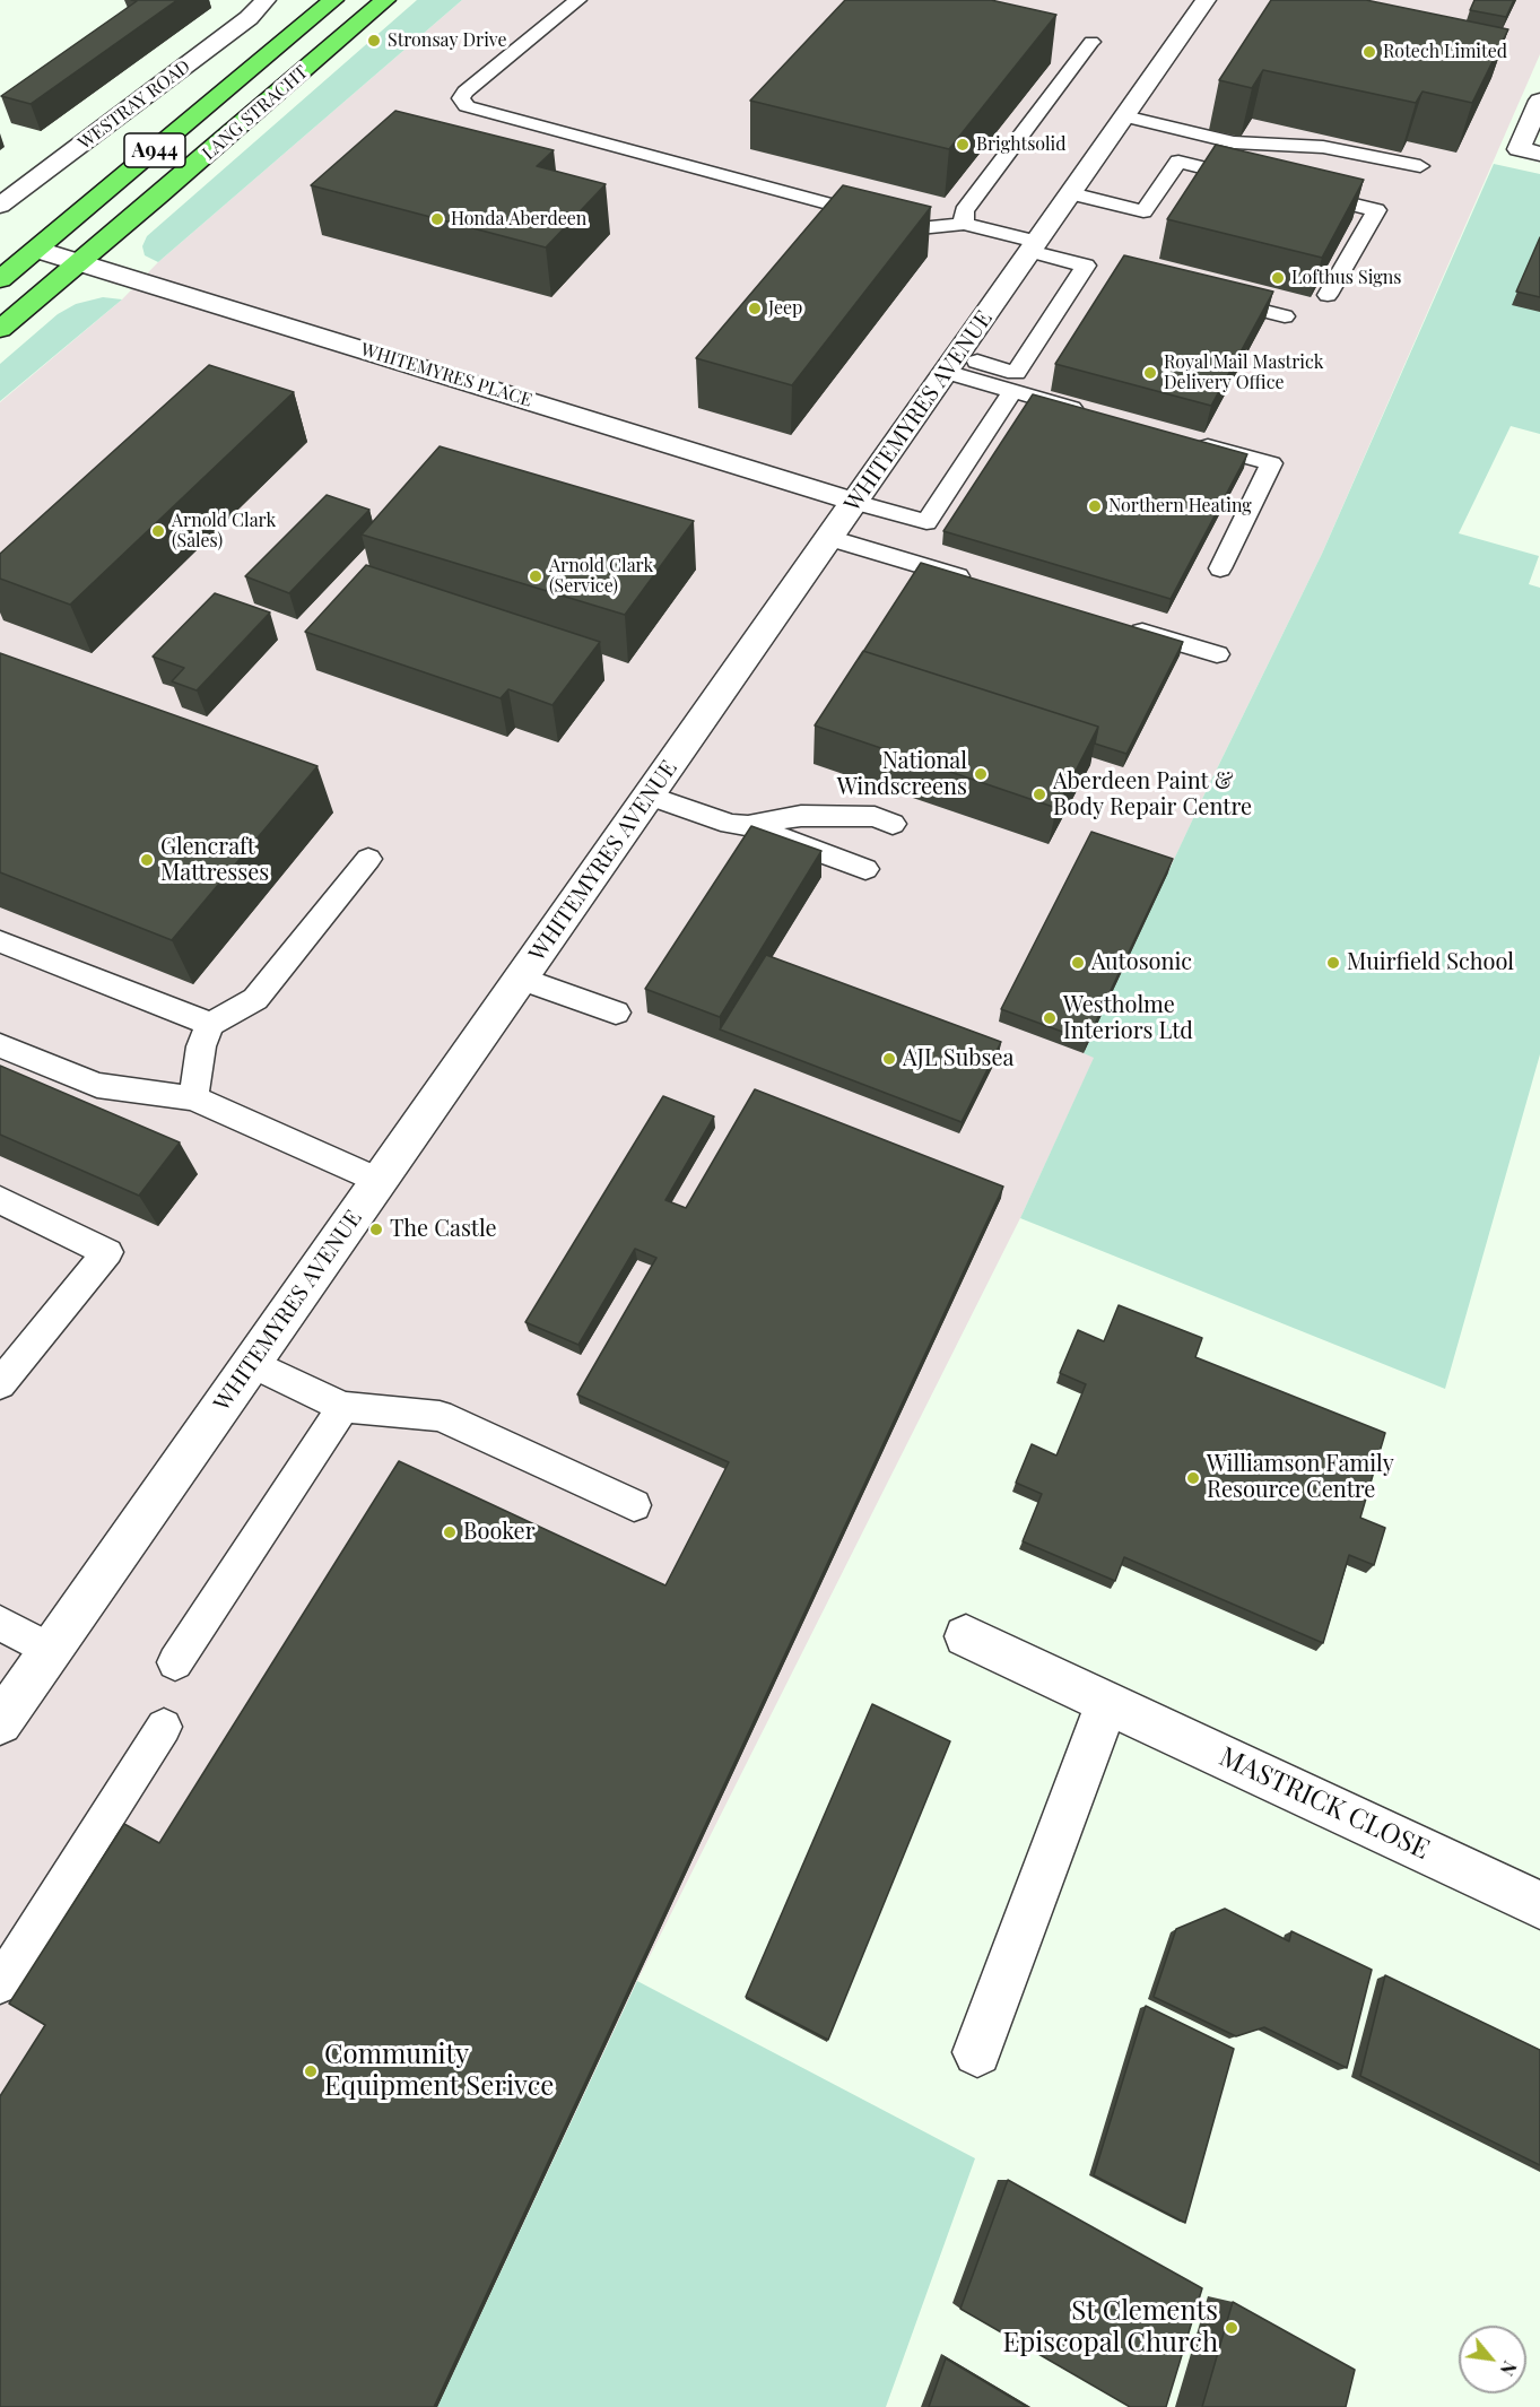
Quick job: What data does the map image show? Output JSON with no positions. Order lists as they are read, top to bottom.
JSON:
{
  "streets": {
    "main road": ["LANG STRACHT", "A944"],
    "street": [
      "WESTRAY ROAD",
      "WHITEMYRES PLACE",
      "WHITEMYRES AVENUE",
      "MASTRICK CLOSE"
    ]
  },
  "crossings": [
    ["LANG STRACHT", "WHITEMYRES PLACE"],
    ["WHITEMYRES PLACE", "WHITEMYRES AVENUE"]
  ],
  "places": [
    "Stronsay Drive",
    "Rotech Limited",
    "Brightsolid",
    "Honda Aberdeen",
    "Lofthus Signs",
    "Jeep",
    "Royal Mail Mastrick Delivery Office",
    "Northern Heating",
    "Arnold Clark (Sales)",
    "Arnold Clark (Service)",
    "National Windscreens",
    "Aberdeen Paint & Body Repair Centre",
    "Glencraft Mattresses",
    "Autosonic",
    "Muirfield School",
    "Westholme Interiors Ltd",
    "AJL Subsea",
    "The Castle",
    "Williamson Family Resource Centre",
    "Booker",
    "Community Equipment Serivce",
    "St Clements Episcopal Church"
  ],
  "north": "bottom right"
}
